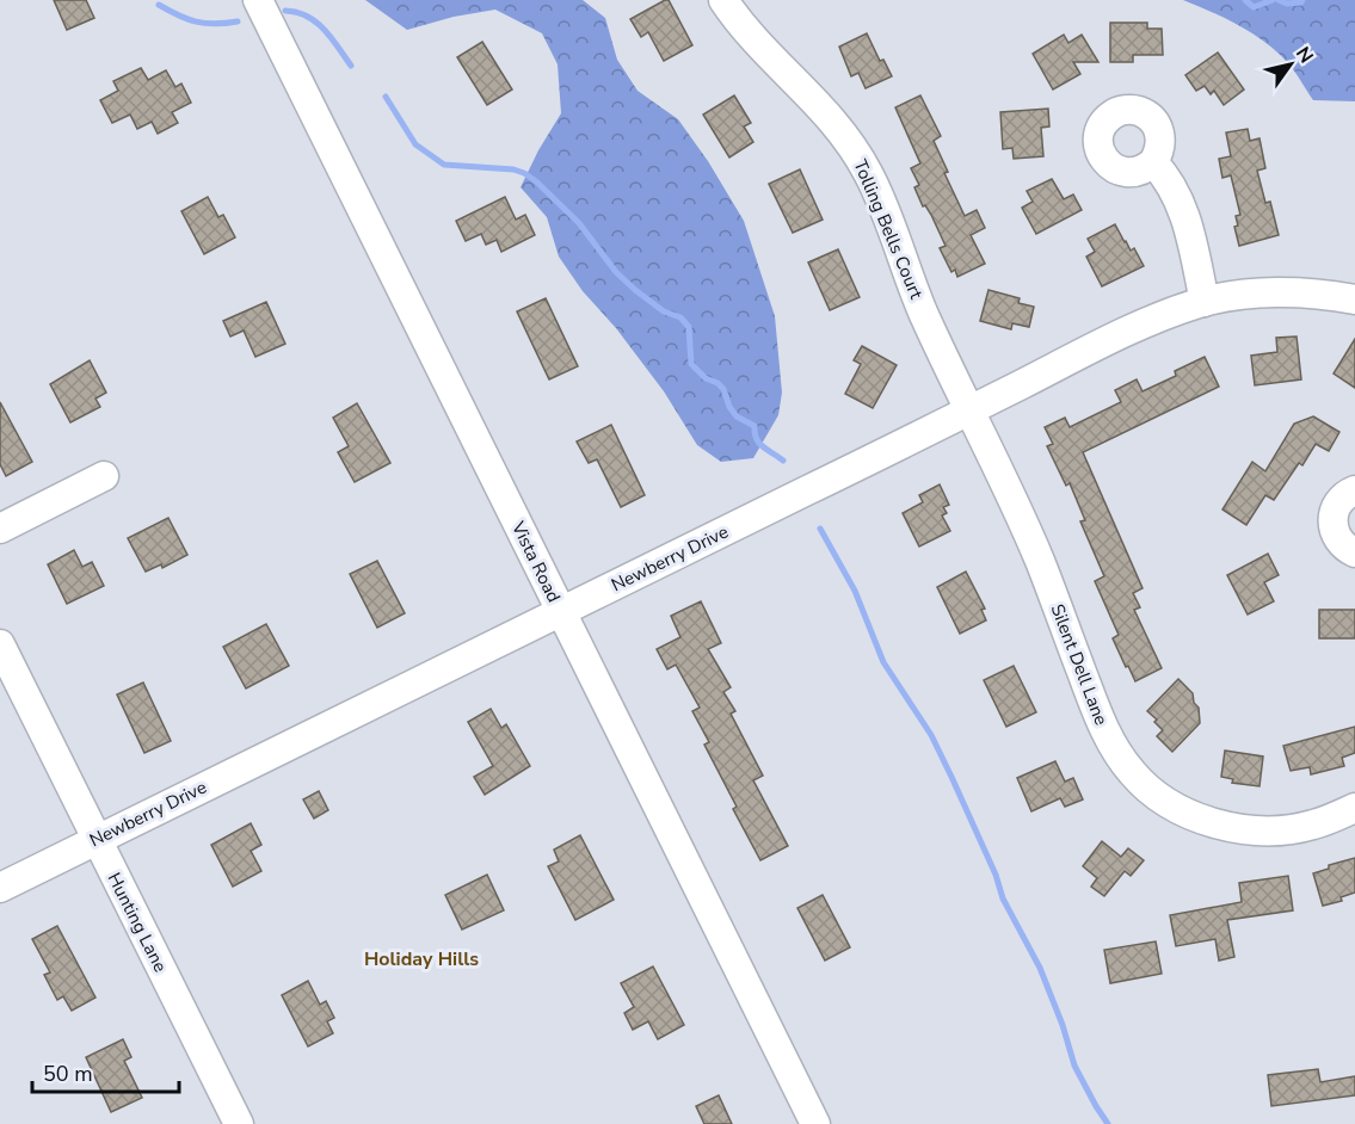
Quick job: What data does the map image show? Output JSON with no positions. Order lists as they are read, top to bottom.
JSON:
{
  "streets": {
    "street": [
      "Tolling Bells Court",
      "Newberry Drive",
      "Vista Road",
      "Silent Dell Lane",
      "Hunting Lane"
    ]
  },
  "crossings": [
    ["Tolling Bells Court", "Newberry Drive"],
    ["Tolling Bells Court", "Silent Dell Lane"],
    ["Newberry Drive", "Vista Road"],
    ["Newberry Drive", "Silent Dell Lane"],
    ["Newberry Drive", "Hunting Lane"]
  ],
  "districts": ["Holiday Hills"],
  "scale_bar": "50 m",
  "north": "top right"
}
